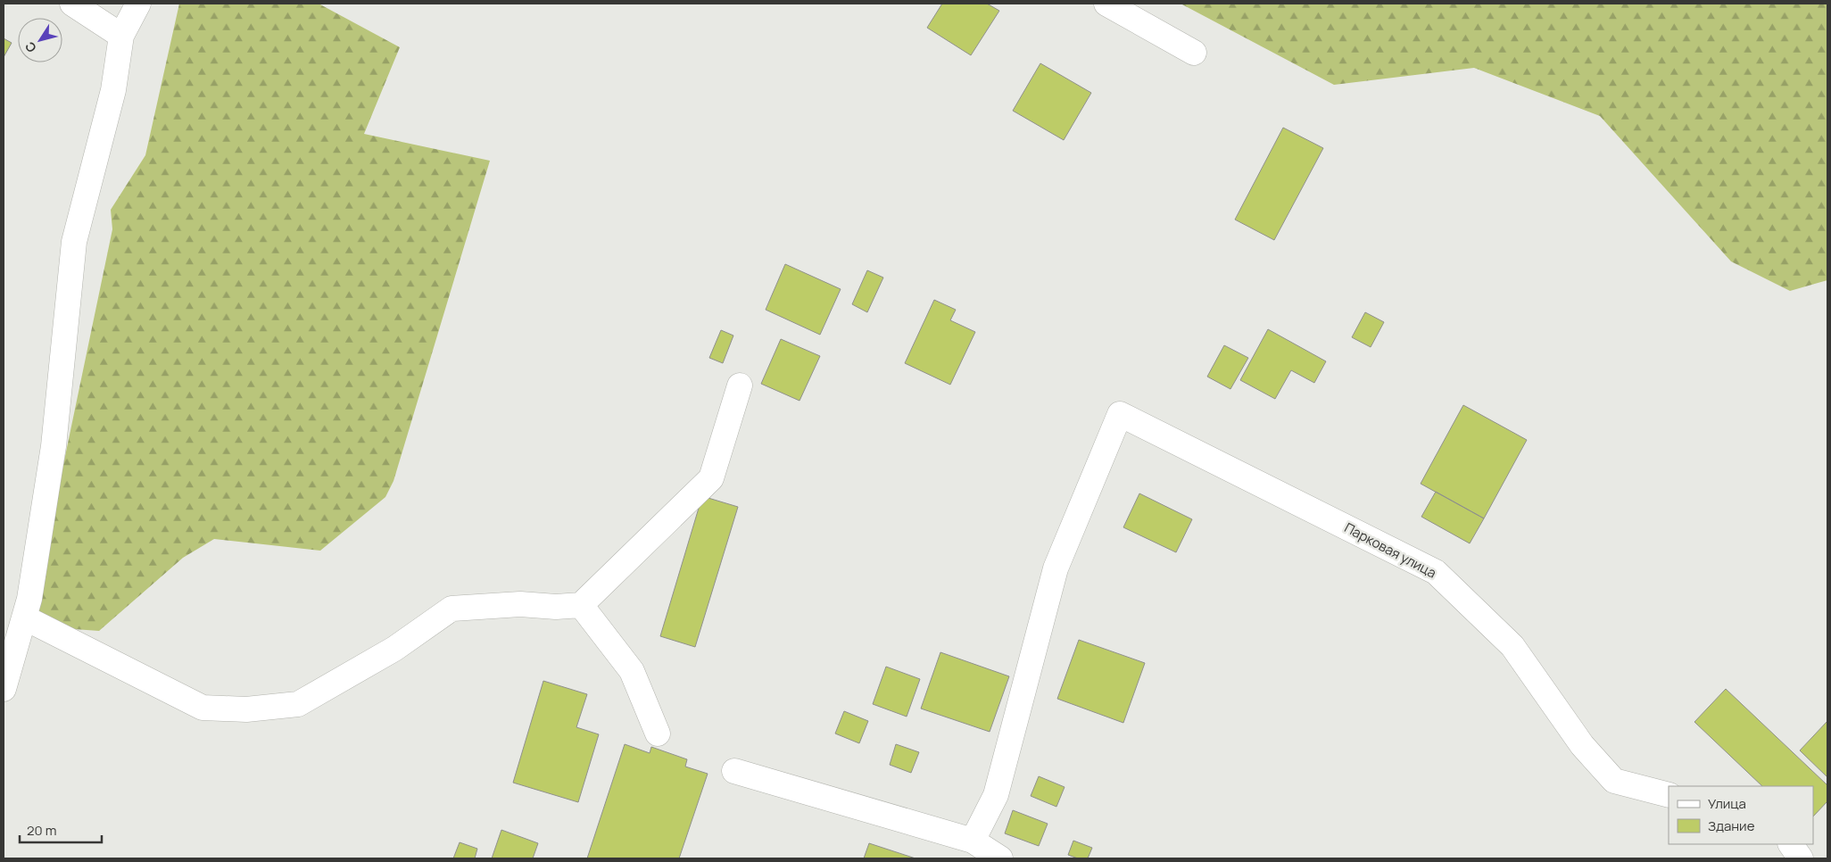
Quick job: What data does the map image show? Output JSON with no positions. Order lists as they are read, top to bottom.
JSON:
{
  "streets": {
    "street": ["Парковая улица"]
  },
  "legend": ["Улица", "Здание"],
  "scale_bar": "20 m",
  "north": "bottom left"
}
